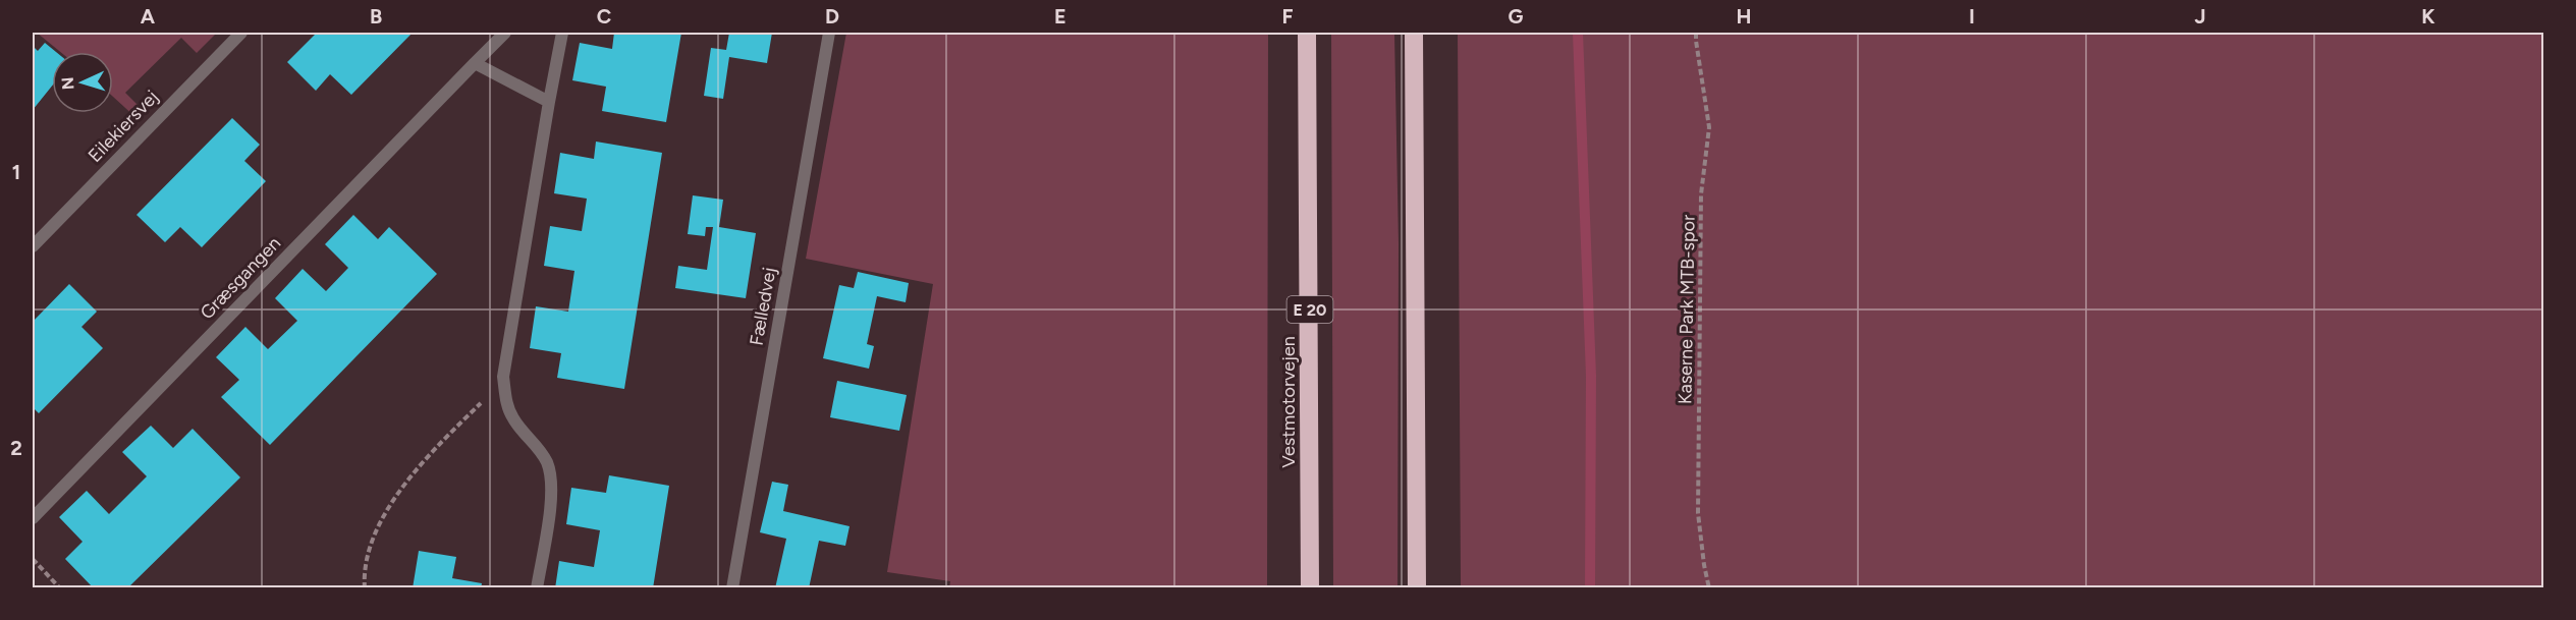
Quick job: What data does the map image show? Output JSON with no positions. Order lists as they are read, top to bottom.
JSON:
{
  "streets": {
    "highway": ["E 20", "Vestmotorvejen"],
    "street": ["Eilekiersvej", "Græsgangen", "Fælledvej"],
    "path": ["Kaserne Park MTB-spor"]
  },
  "north": "left",
  "grid": {
    "columns": [
      "A",
      "B",
      "C",
      "D",
      "E",
      "F",
      "G",
      "H",
      "I",
      "J",
      "K"
    ],
    "rows": ["1", "2"]
  }
}
